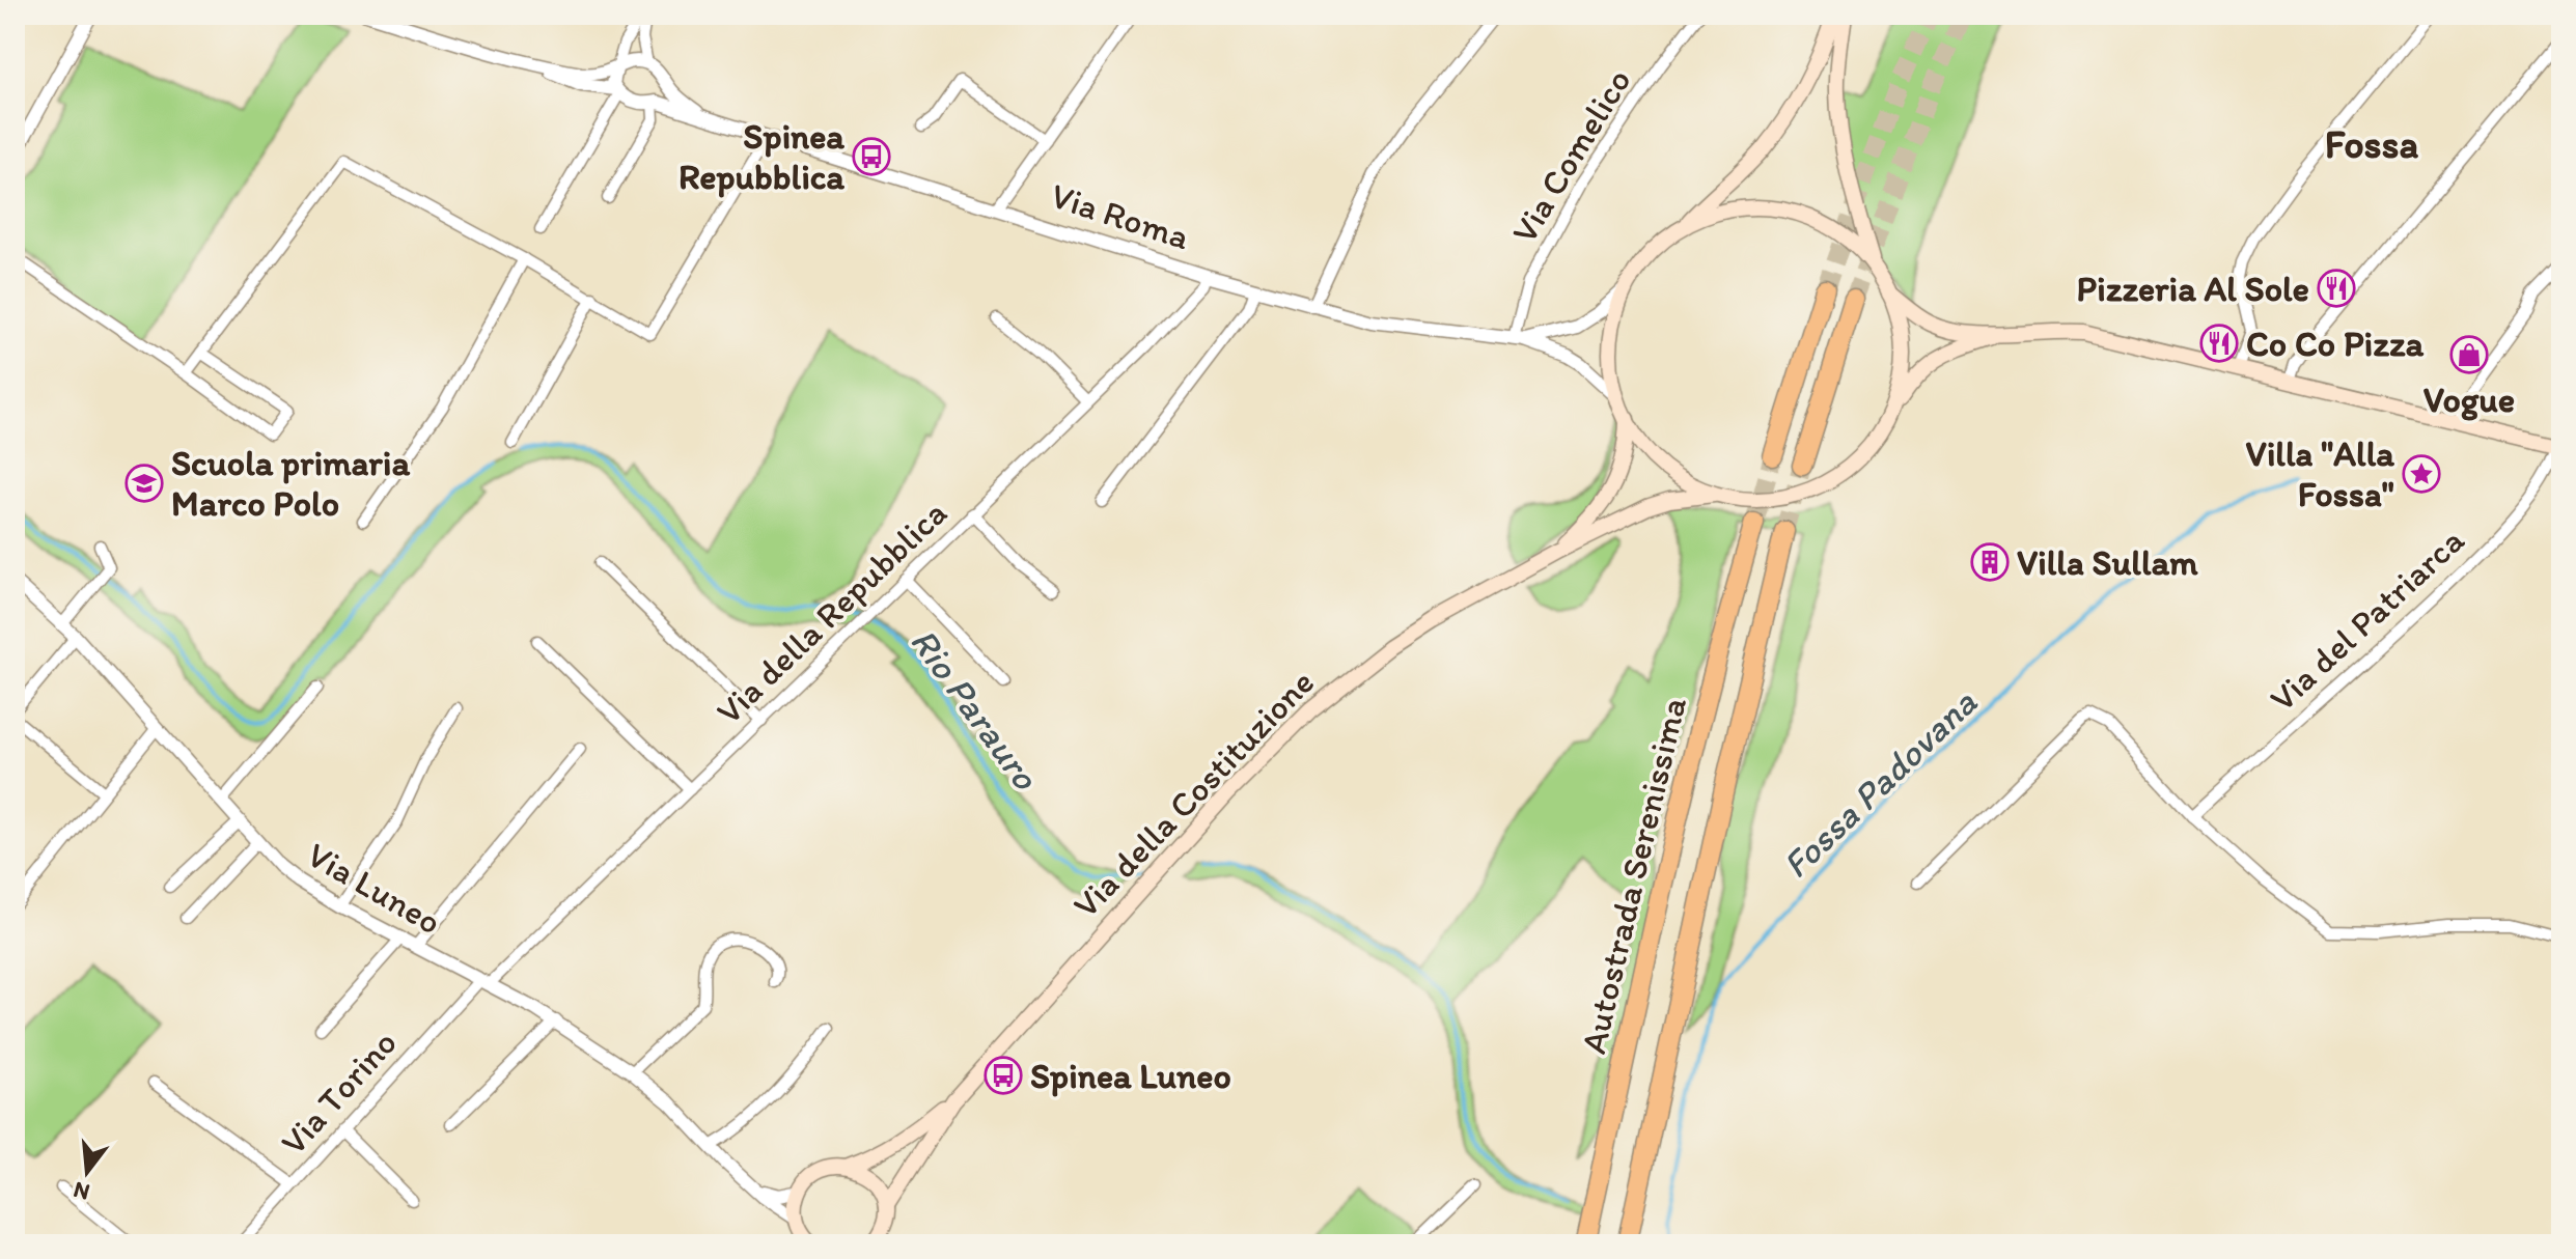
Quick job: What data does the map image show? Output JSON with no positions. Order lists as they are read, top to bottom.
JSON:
{
  "streets": {
    "highway": ["Autostrada Serenissima"],
    "main road": ["Via della Costituzione"],
    "street": [
      "Via Comelico",
      "Via Roma",
      "Via della Repubblica",
      "Via del Patriarca",
      "Via Luneo",
      "Via Torino"
    ]
  },
  "crossings": [
    ["Via Comelico", "Via Roma"],
    ["Via Roma", "Via della Repubblica"],
    ["Via della Repubblica", "Via Luneo"],
    ["Via della Repubblica", "Via Torino"],
    ["Via Luneo", "Via Torino"]
  ],
  "districts": ["Fossa"],
  "water": ["Rio Parauro", "Fossa Padovana"],
  "places": {
    "bus stop": ["Spinea Repubblica", "Spinea Luneo"],
    "restaurant": ["Pizzeria Al Sole", "Co Co Pizza"],
    "shop": ["Vogue"],
    "place": ["Villa \"Alla Fossa\""],
    "school or university": ["Scuola primaria Marco Polo"],
    "building": ["Villa Sullam"]
  },
  "north": "bottom"
}
